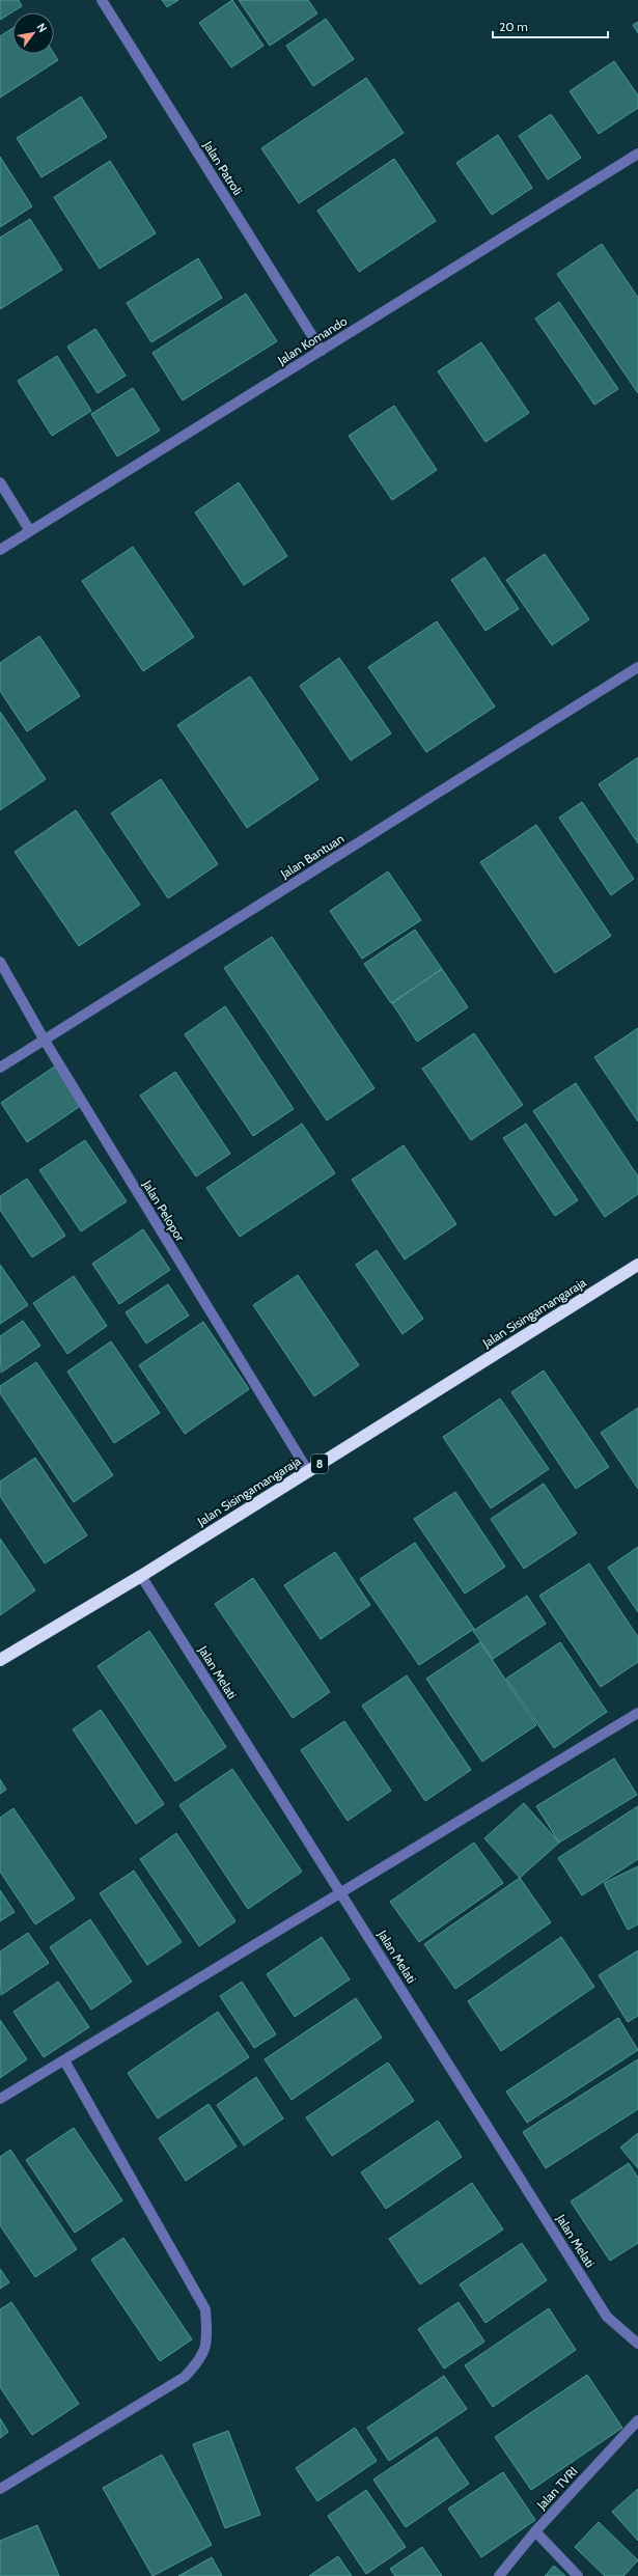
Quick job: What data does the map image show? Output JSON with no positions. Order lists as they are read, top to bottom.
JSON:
{
  "streets": {
    "highway": ["Jalan Sisingamangaraja", "8"],
    "street": [
      "Jalan Patroli",
      "Jalan Komando",
      "Jalan Bantuan",
      "Jalan Pelopor",
      "Jalan Melati",
      "Jalan TVRI"
    ]
  },
  "crossings": [
    ["Jalan Patroli", "Jalan Komando"],
    ["Jalan Bantuan", "Jalan Pelopor"],
    ["Jalan Pelopor", "Jalan Sisingamangaraja"],
    ["Jalan Sisingamangaraja", "Jalan Melati"]
  ],
  "scale_bar": "20 m",
  "north": "top right"
}
